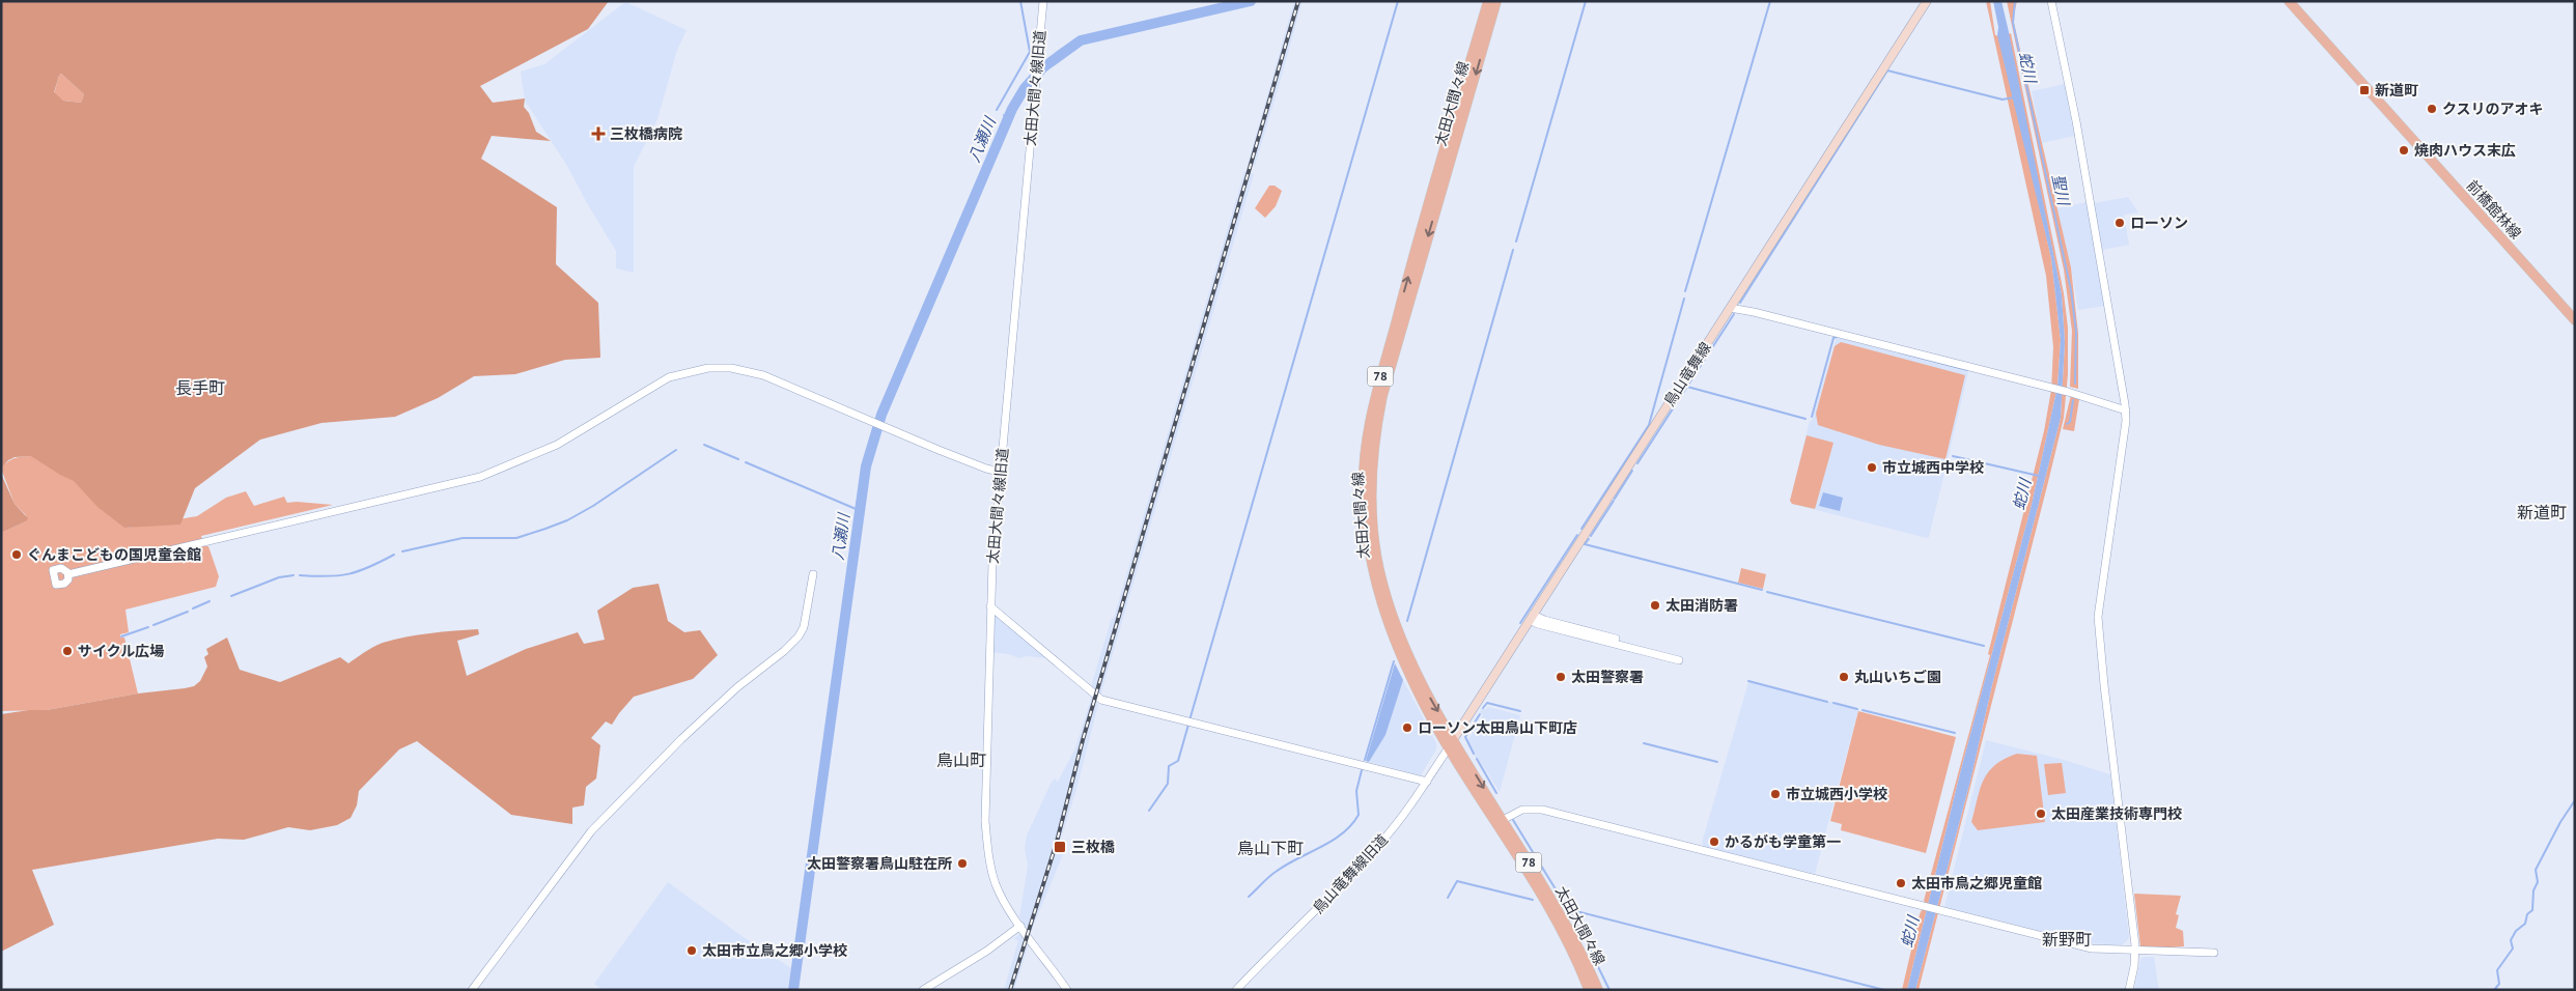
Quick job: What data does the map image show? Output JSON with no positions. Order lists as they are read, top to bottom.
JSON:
{
  "streets": {
    "main road": [
      "太田大間々線",
      "前橋館林線",
      "鳥山竜舞線",
      "78"
    ],
    "street": ["太田大間々線旧道", "鳥山竜舞線旧道"]
  },
  "crossings": [
    ["太田大間々線", "鳥山竜舞線"],
    ["太田大間々線", "鳥山竜舞線旧道"],
    ["鳥山竜舞線", "鳥山竜舞線旧道"]
  ],
  "districts": [
    "長手町",
    "新道町",
    "鳥山町",
    "鳥山下町",
    "新野町"
  ],
  "water": ["蛇川", "八瀬川", "聖川"],
  "places": {
    "transit": ["新道町", "三枚橋"],
    "other": [
      "クスリのアオキ",
      "焼肉ハウス末広",
      "ローソン",
      "市立城西中学校",
      "ぐんまこどもの国児童会館",
      "太田消防署",
      "サイクル広場",
      "太田警察署",
      "丸山いちご園",
      "ローソン太田鳥山下町店",
      "市立城西小学校",
      "太田産業技術専門校",
      "かるがも学童第一",
      "太田警察署鳥山駐在所",
      "太田市鳥之郷児童館",
      "太田市立鳥之郷小学校"
    ],
    "health": ["三枚橋病院"]
  }
}
